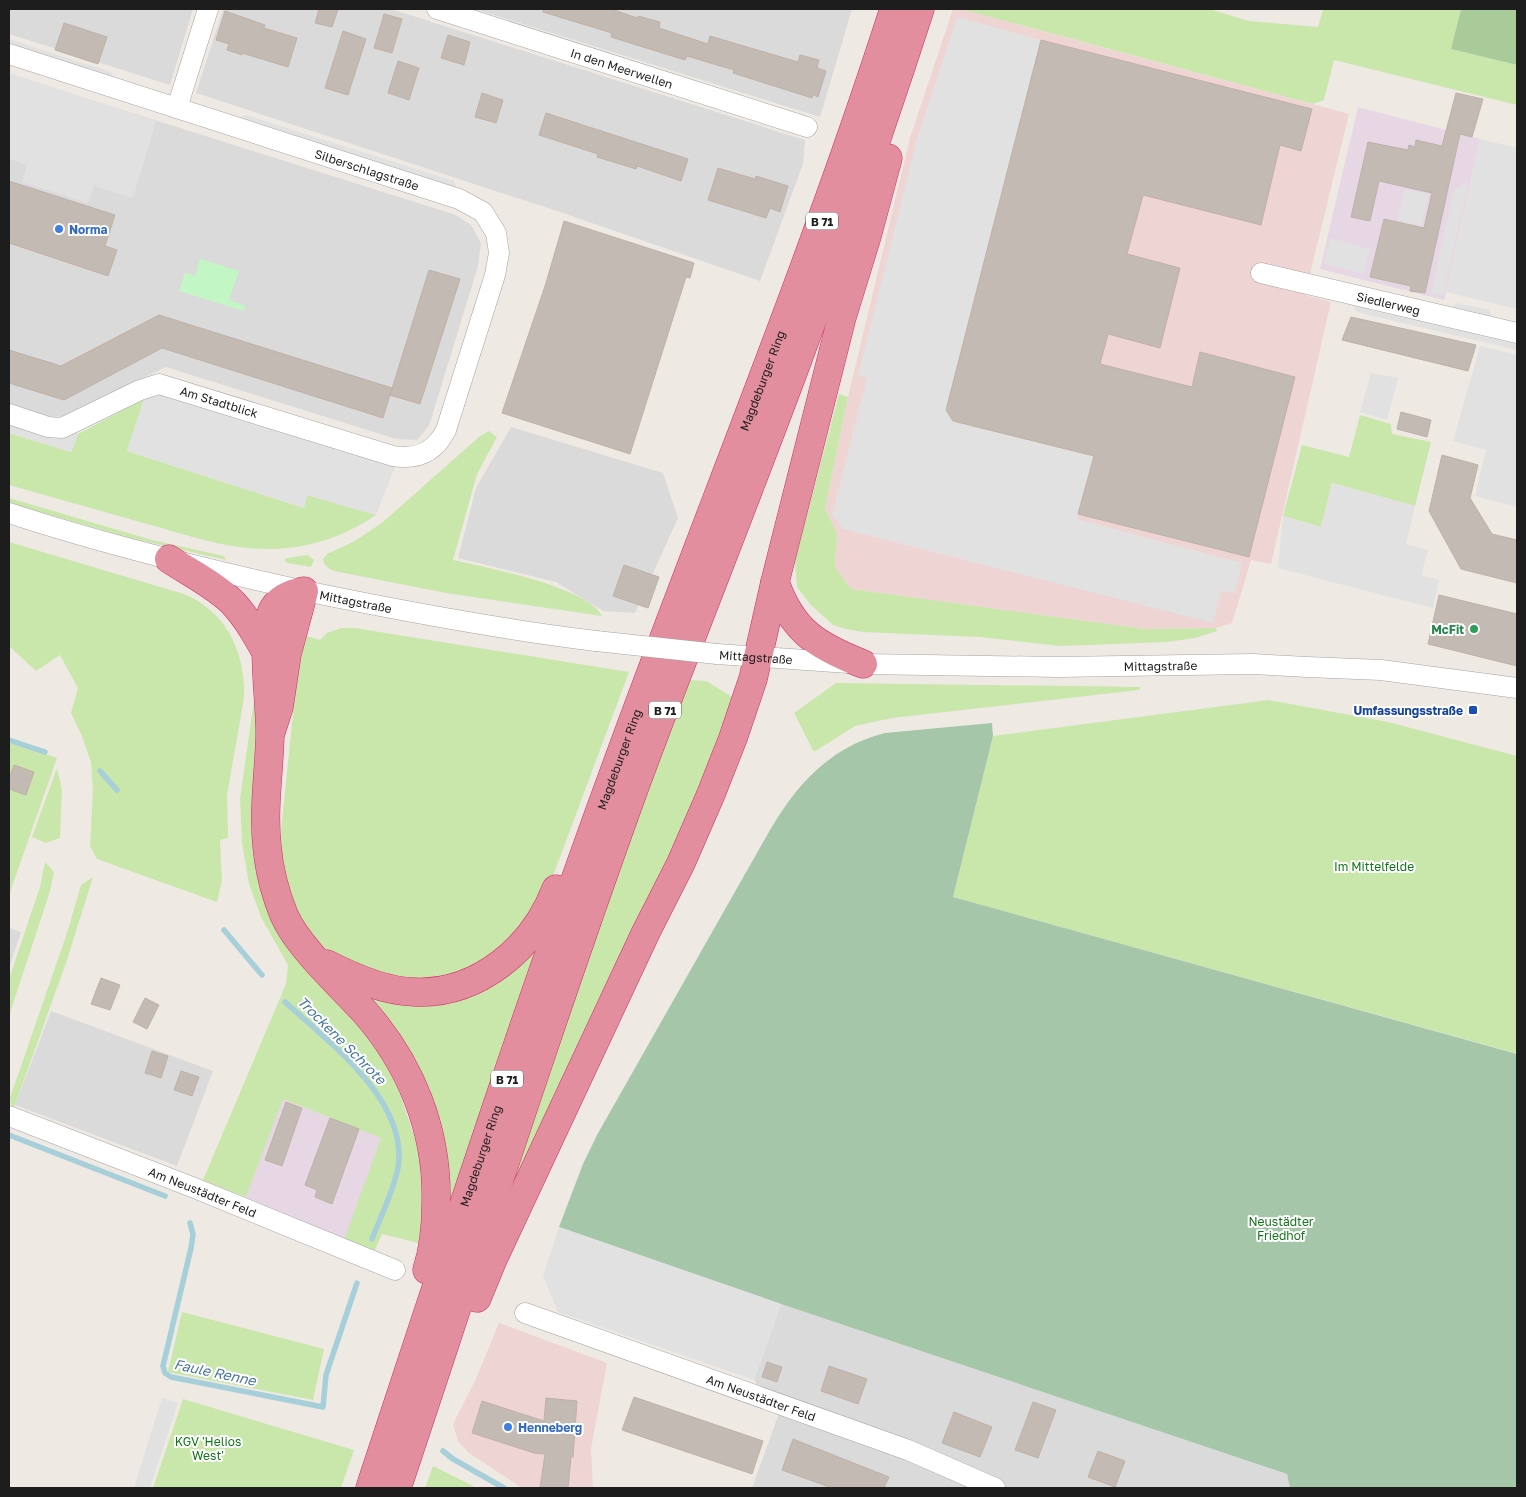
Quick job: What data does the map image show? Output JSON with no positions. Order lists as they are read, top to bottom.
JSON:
{
  "streets": {
    "highway": ["B 71", "Magdeburger Ring"],
    "street": [
      "In den Meerwellen",
      "Silberschlagstraße",
      "Siedlerweg",
      "Am Stadtblick",
      "Mittagstraße",
      "Am Neustädter Feld"
    ]
  },
  "crossings": [
    ["Silberschlagstraße", "Am Stadtblick"]
  ],
  "water": ["Trockene Schrote", "Faule Renne"],
  "parks": ["Im Mittelfelde", "Neustädter Friedhof", "KGV 'Helios West'"],
  "places": {
    "other": ["Norma", "McFit", "Henneberg"],
    "transit": ["Umfassungsstraße"]
  }
}
